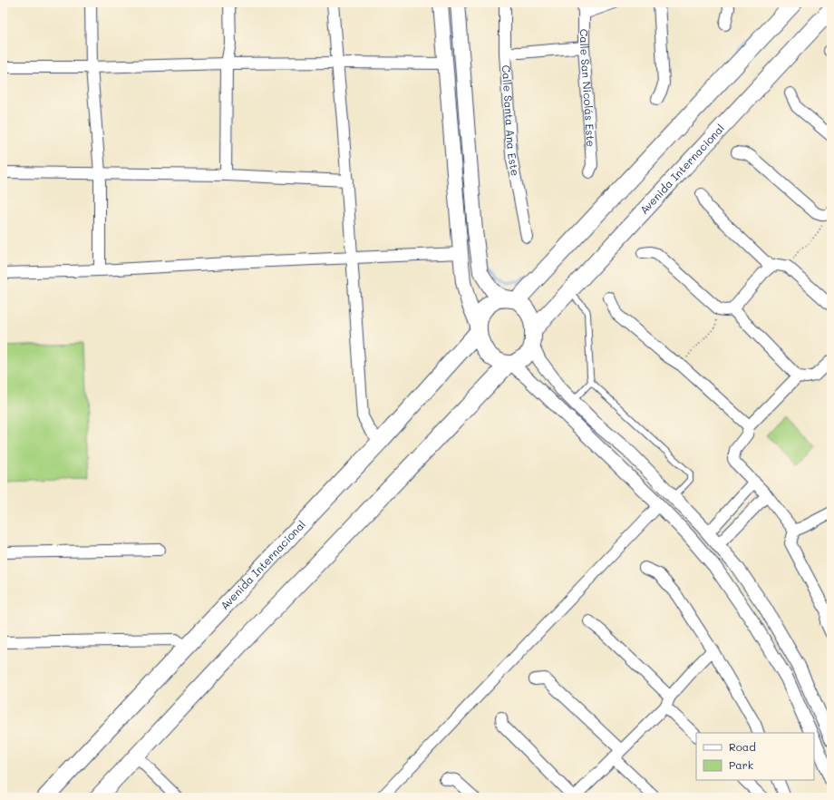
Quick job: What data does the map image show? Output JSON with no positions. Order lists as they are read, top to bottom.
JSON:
{
  "streets": {
    "main road": ["Avenida Internacional"],
    "street": ["Calle San Nicolás Este", "Calle Santa Ana Este"]
  },
  "legend": ["Road", "Park"]
}
